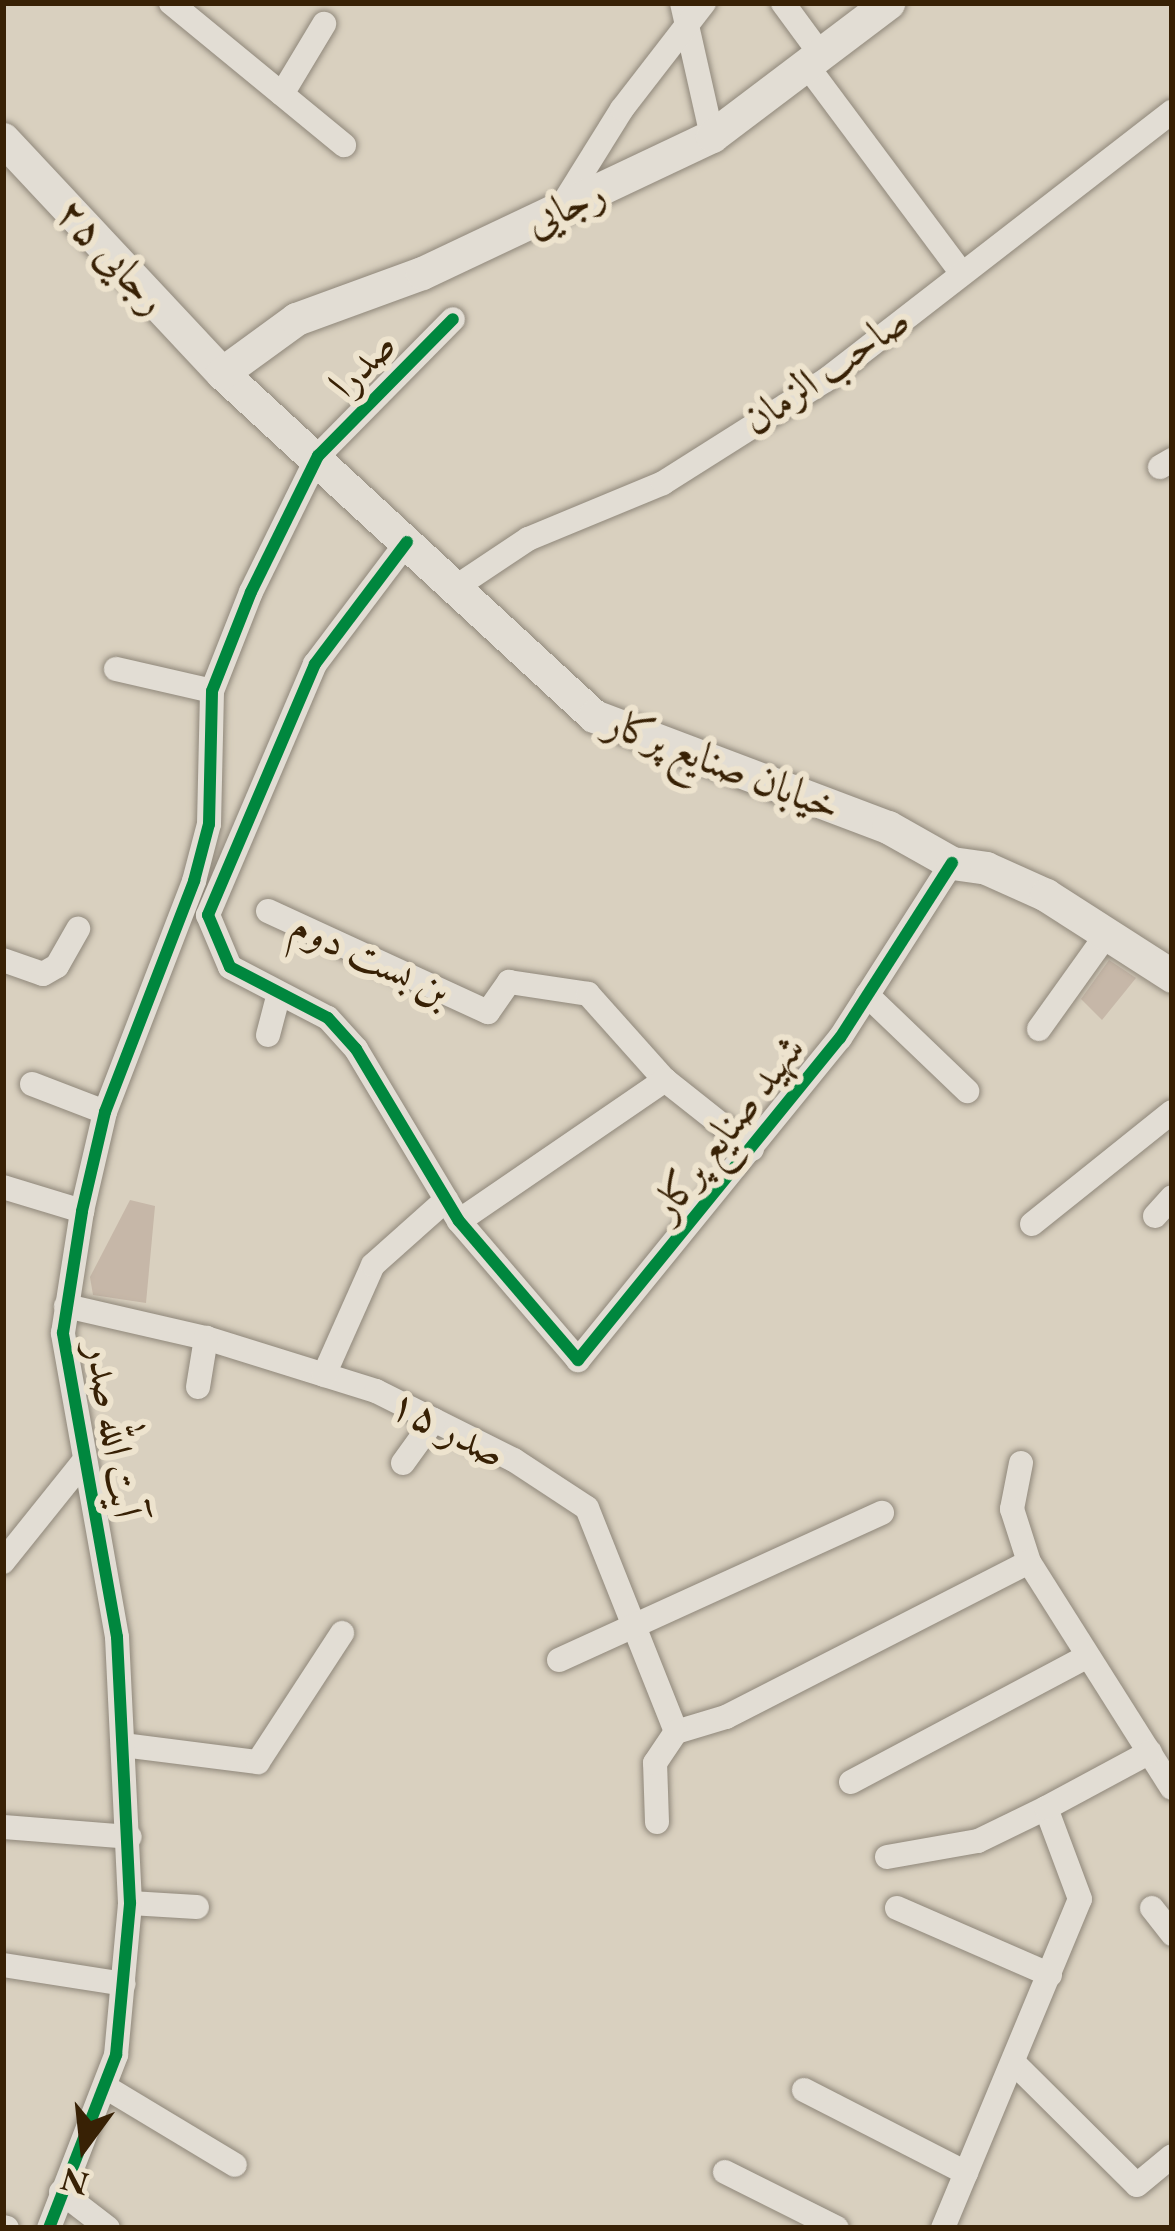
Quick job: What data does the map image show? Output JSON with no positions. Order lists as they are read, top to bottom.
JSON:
{
  "streets": {
    "street": [
      "رجایی",
      "رجایی ۲۵",
      "صدرا",
      "صاحب الزمان",
      "خیابان صنایع پرکار",
      "بن بست دوم",
      "شهید صنایع پرکار",
      "صدر ۱۵",
      "آیت الله صدر"
    ]
  },
  "crossings": [
    ["رجایی", "رجایی ۲۵"],
    ["رجایی", "خیابان صنایع پرکار"],
    ["رجایی ۲۵", "خیابان صنایع پرکار"],
    ["صدرا", "خیابان صنایع پرکار"],
    ["صدرا", "آیت الله صدر"],
    ["صاحب الزمان", "خیابان صنایع پرکار"],
    ["خیابان صنایع پرکار", "شهید صنایع پرکار"],
    ["خیابان صنایع پرکار", "آیت الله صدر"],
    ["بن بست دوم", "شهید صنایع پرکار"],
    ["صدر ۱۵", "آیت الله صدر"]
  ],
  "north": "bottom"
}
